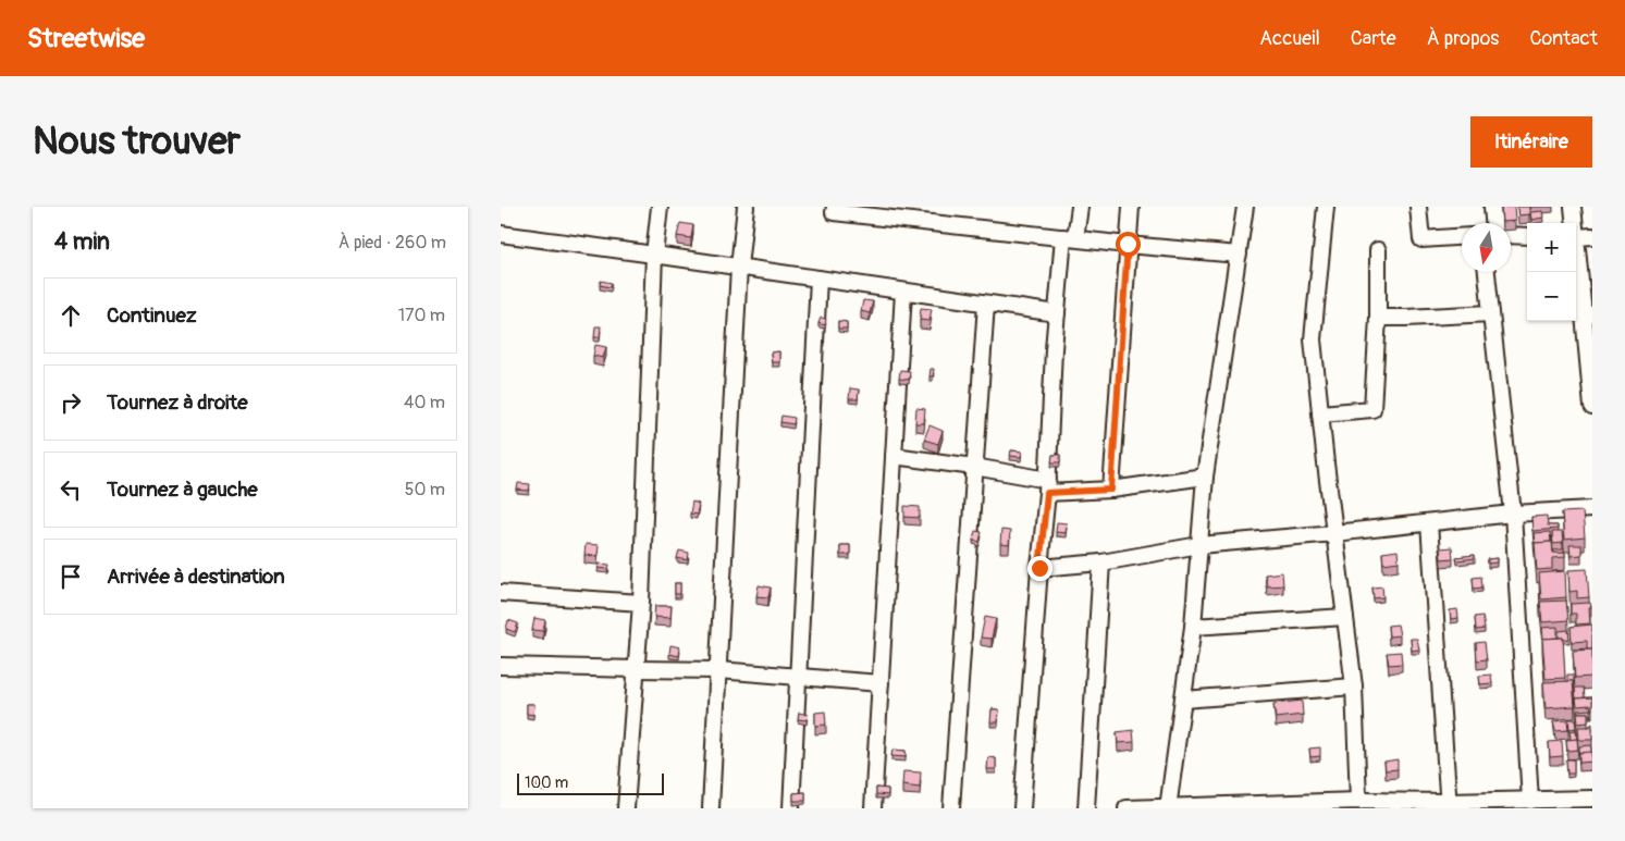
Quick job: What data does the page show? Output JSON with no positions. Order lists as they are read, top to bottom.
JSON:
{
  "scale_bar": "100 m",
  "north": "bottom",
  "page": {
    "header": "Streetwise",
    "nav": [
      "Accueil",
      "Carte",
      "À propos",
      "Contact"
    ],
    "buttons": "Itinéraire",
    "title": "Nous trouver",
    "heading": ["4 min", "À pied · 260 m"],
    "map_buttons": ["+", "−"],
    "list": [
      ["Continuez", "170 m"],
      ["Tournez à droite", "40 m"],
      ["Tournez à gauche", "50 m"],
      "Arrivée à destination"
    ],
    "scale": "100 m"
  }
}
